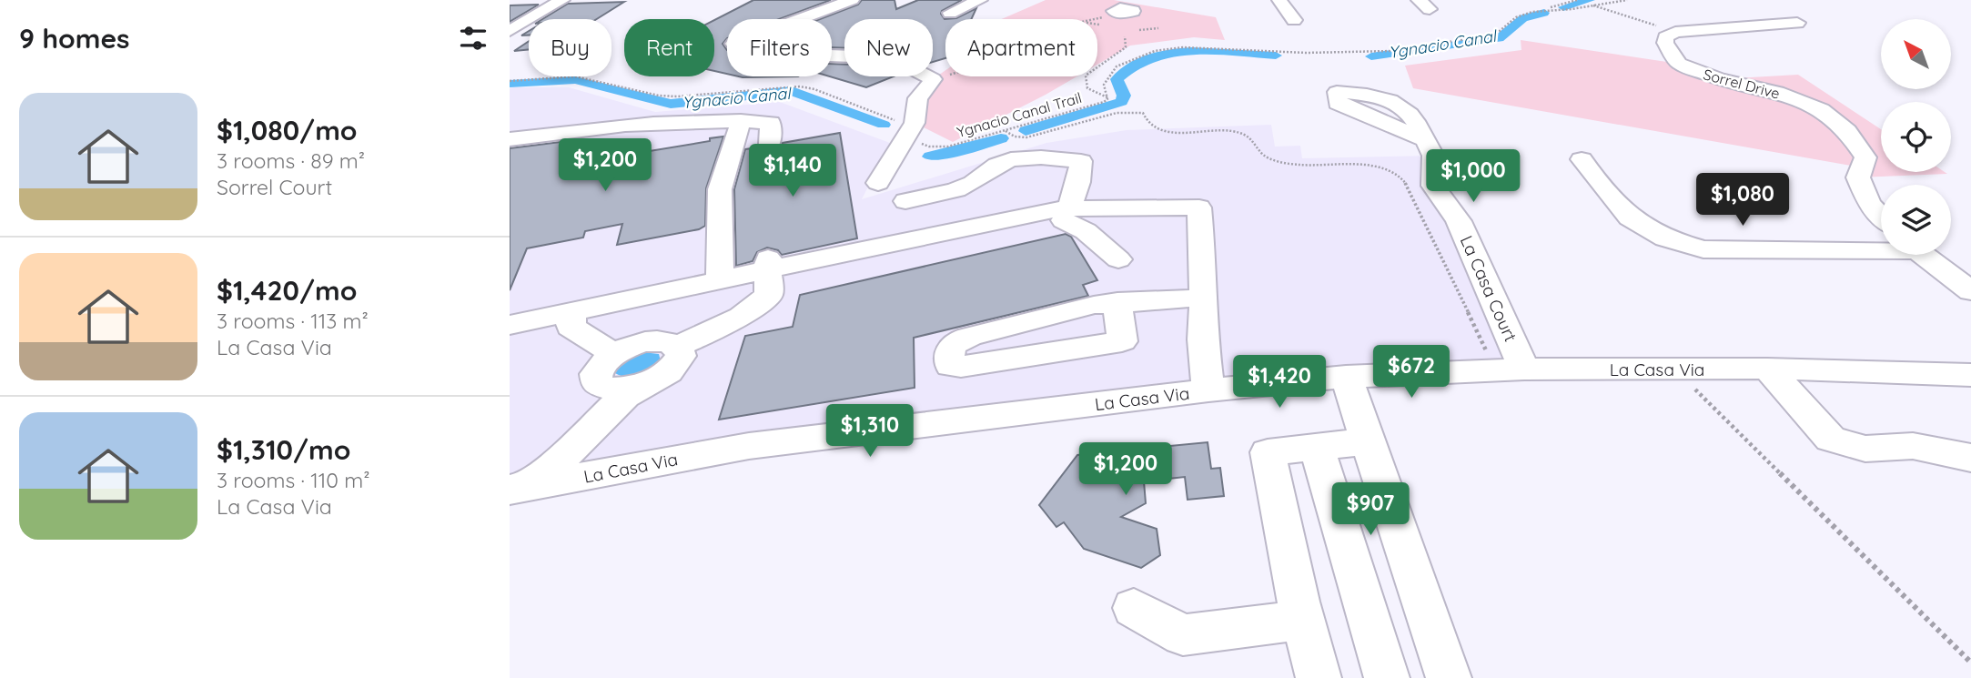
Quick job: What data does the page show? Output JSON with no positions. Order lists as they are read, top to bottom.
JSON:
{
  "streets": {
    "street": ["Sorrel Drive", "La Casa Court", "La Casa Via"],
    "path": ["Ygnacio Canal Trail"]
  },
  "crossings": [
    ["La Casa Court", "La Casa Via"]
  ],
  "water": ["Ygnacio Canal"],
  "north": "top left",
  "page": {
    "heading": "9 homes",
    "chip": [
      "Buy",
      "Rent",
      "Filters",
      "New",
      "Apartment"
    ],
    "list": [
      {
        "name": "$1,080/mo",
        "note": "3 rooms · 89 m² · Sorrel Court"
      },
      {
        "name": "$1,420/mo",
        "note": "3 rooms · 113 m² · La Casa Via"
      },
      {
        "name": "$1,310/mo",
        "note": "3 rooms · 110 m² · La Casa Via"
      }
    ],
    "price": [
      "$1,200",
      "$1,140",
      "$1,000",
      "$1,080",
      "$672",
      "$1,420",
      "$1,310",
      "$1,200",
      "$907"
    ]
  }
}
